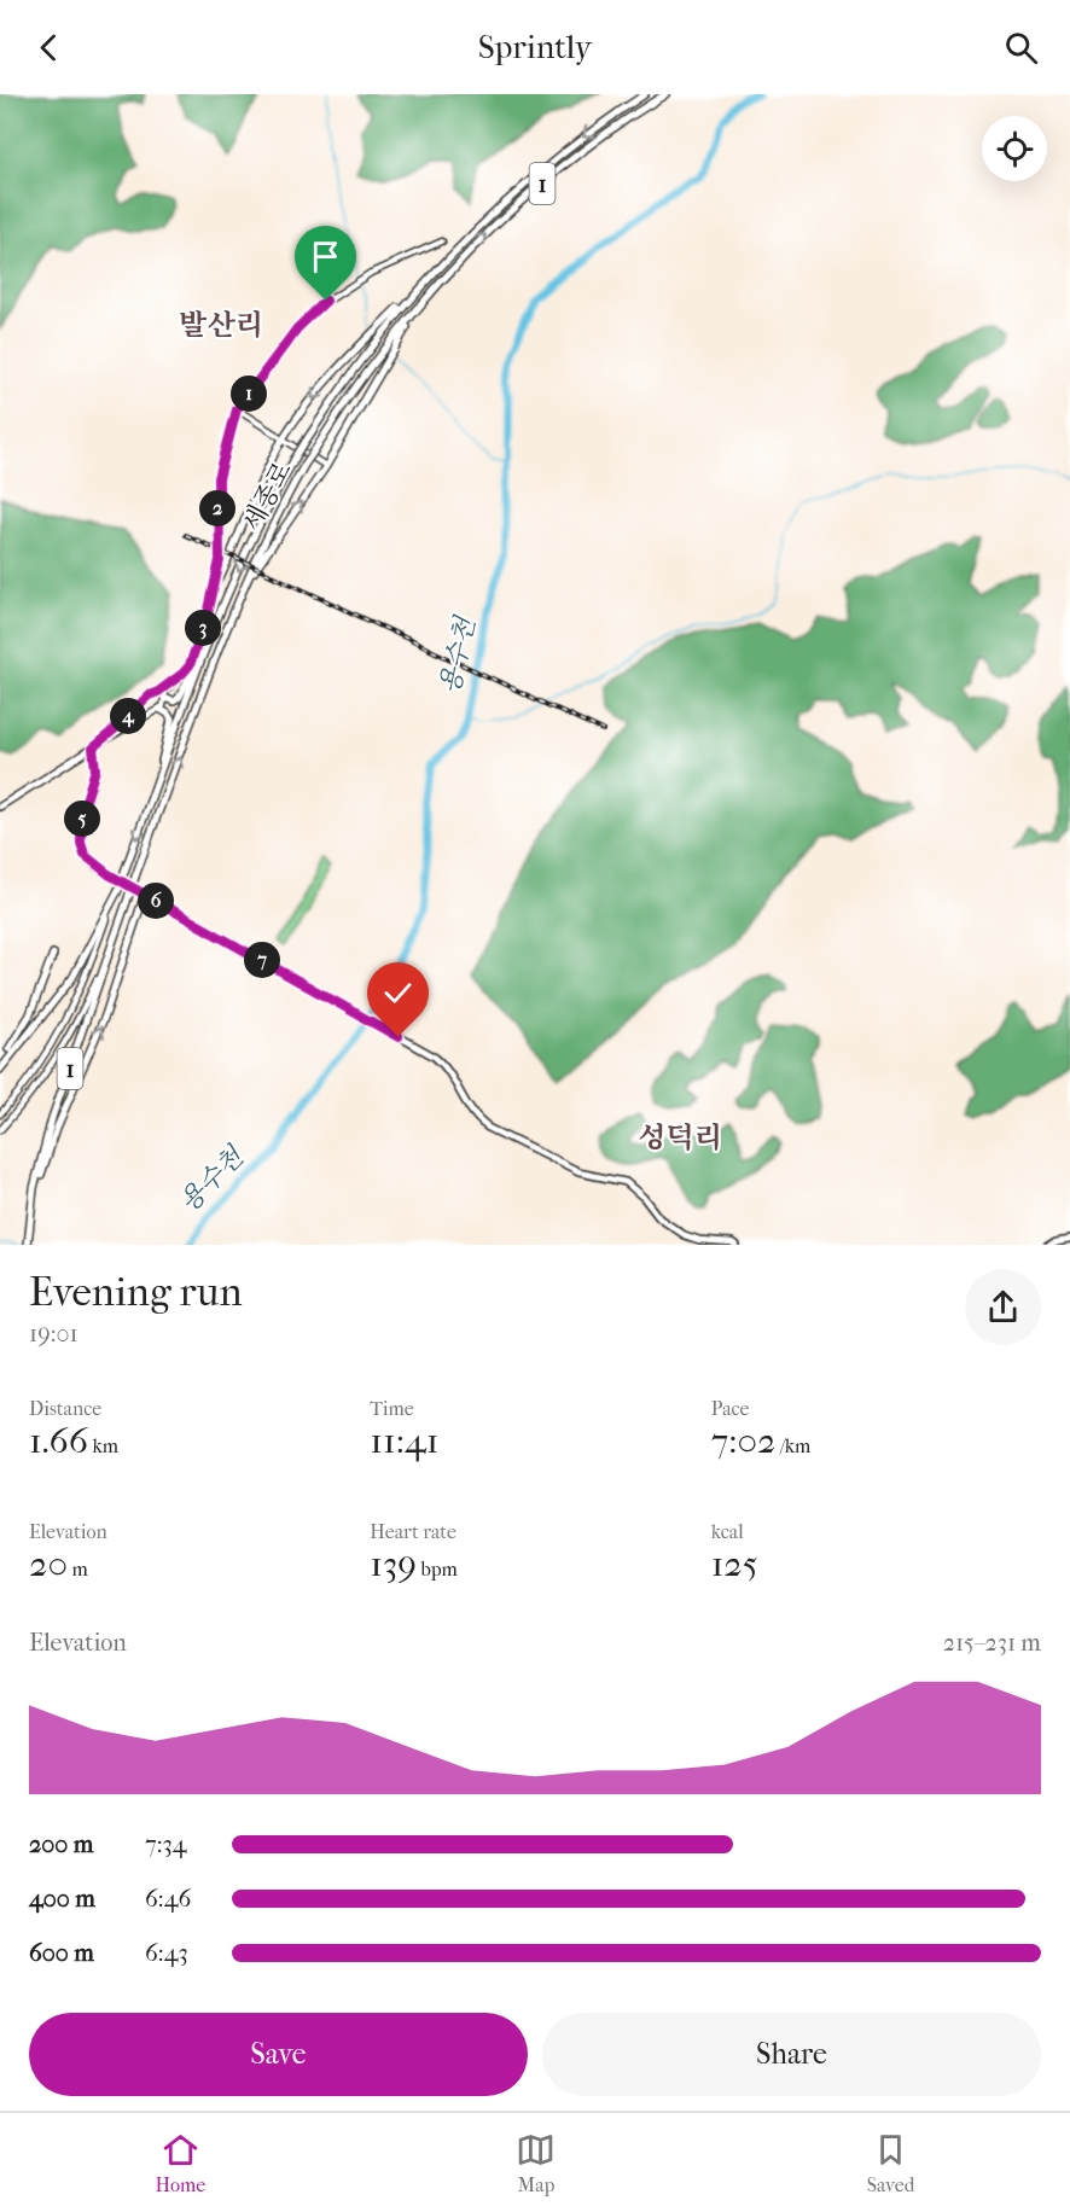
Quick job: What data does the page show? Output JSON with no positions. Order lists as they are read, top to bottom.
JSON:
{
  "streets": {
    "highway": ["1", "세종로"]
  },
  "districts": ["발산리", "성덕리"],
  "water": ["용수천"],
  "page": {
    "header": "Sprintly",
    "pins": [
      "1",
      "2",
      "3",
      "4",
      "5",
      "6",
      "7"
    ],
    "heading": ["Evening run", "19:01"],
    "stats": [
      ["Distance", "1.66 km"],
      ["Time", "11:41"],
      ["Pace", "7:02 /km"],
      ["Elevation", "20 m"],
      ["Heart rate", "139 bpm"],
      ["kcal", "125"]
    ],
    "chart": ["Elevation", "215–231 m"],
    "list": [
      {
        "name": "200 m",
        "note": "7:34"
      },
      {
        "name": "400 m",
        "note": "6:46"
      },
      {
        "name": "600 m",
        "note": "6:43"
      }
    ],
    "buttons": ["Save", "Share"],
    "tabs": ["Home", "Map", "Saved"]
  }
}
